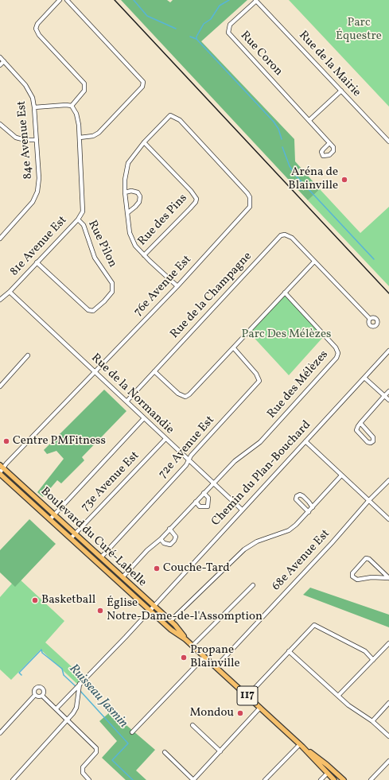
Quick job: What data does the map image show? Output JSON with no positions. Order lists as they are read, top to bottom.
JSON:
{
  "streets": {
    "main road": ["Boulevard du Curé-Labelle", "117"],
    "street": [
      "Rue Coron",
      "Rue de la Mairie",
      "84e Avenue Est",
      "Rue des Pins",
      "Rue Pilon",
      "81e Avenue Est",
      "76e Avenue Est",
      "Rue de la Champagne",
      "Rue des Mélèzes",
      "Rue de la Normandie",
      "72e Avenue Est",
      "Chemin du Plan-Bouchard",
      "73e Avenue Est",
      "68e Avenue Est"
    ]
  },
  "crossings": [
    ["Rue Coron", "Rue de la Mairie"],
    ["Rue des Pins", "76e Avenue Est"],
    ["Rue Pilon", "81e Avenue Est"],
    ["81e Avenue Est", "Rue de la Normandie"],
    ["76e Avenue Est", "Rue de la Normandie"],
    ["76e Avenue Est", "Boulevard du Curé-Labelle"],
    ["Rue de la Champagne", "Rue de la Normandie"],
    ["Rue des Mélèzes", "Rue de la Normandie"],
    ["Rue des Mélèzes", "Boulevard du Curé-Labelle"],
    ["Rue de la Normandie", "72e Avenue Est"],
    ["Rue de la Normandie", "Chemin du Plan-Bouchard"],
    ["Rue de la Normandie", "73e Avenue Est"],
    ["72e Avenue Est", "Boulevard du Curé-Labelle"],
    ["Chemin du Plan-Bouchard", "Boulevard du Curé-Labelle"],
    ["73e Avenue Est", "Boulevard du Curé-Labelle"],
    ["Boulevard du Curé-Labelle", "68e Avenue Est"]
  ],
  "water": ["Ruisseau Jasmin"],
  "parks": ["Parc Équestre", "Parc Des Mélèzes"],
  "places": [
    "Aréna de Blainville",
    "Centre PMFitness",
    "Couche-Tard",
    "Basketball",
    "Église Notre-Dame-de-l'Assomption",
    "Propane Blainville",
    "Mondou"
  ]
}
